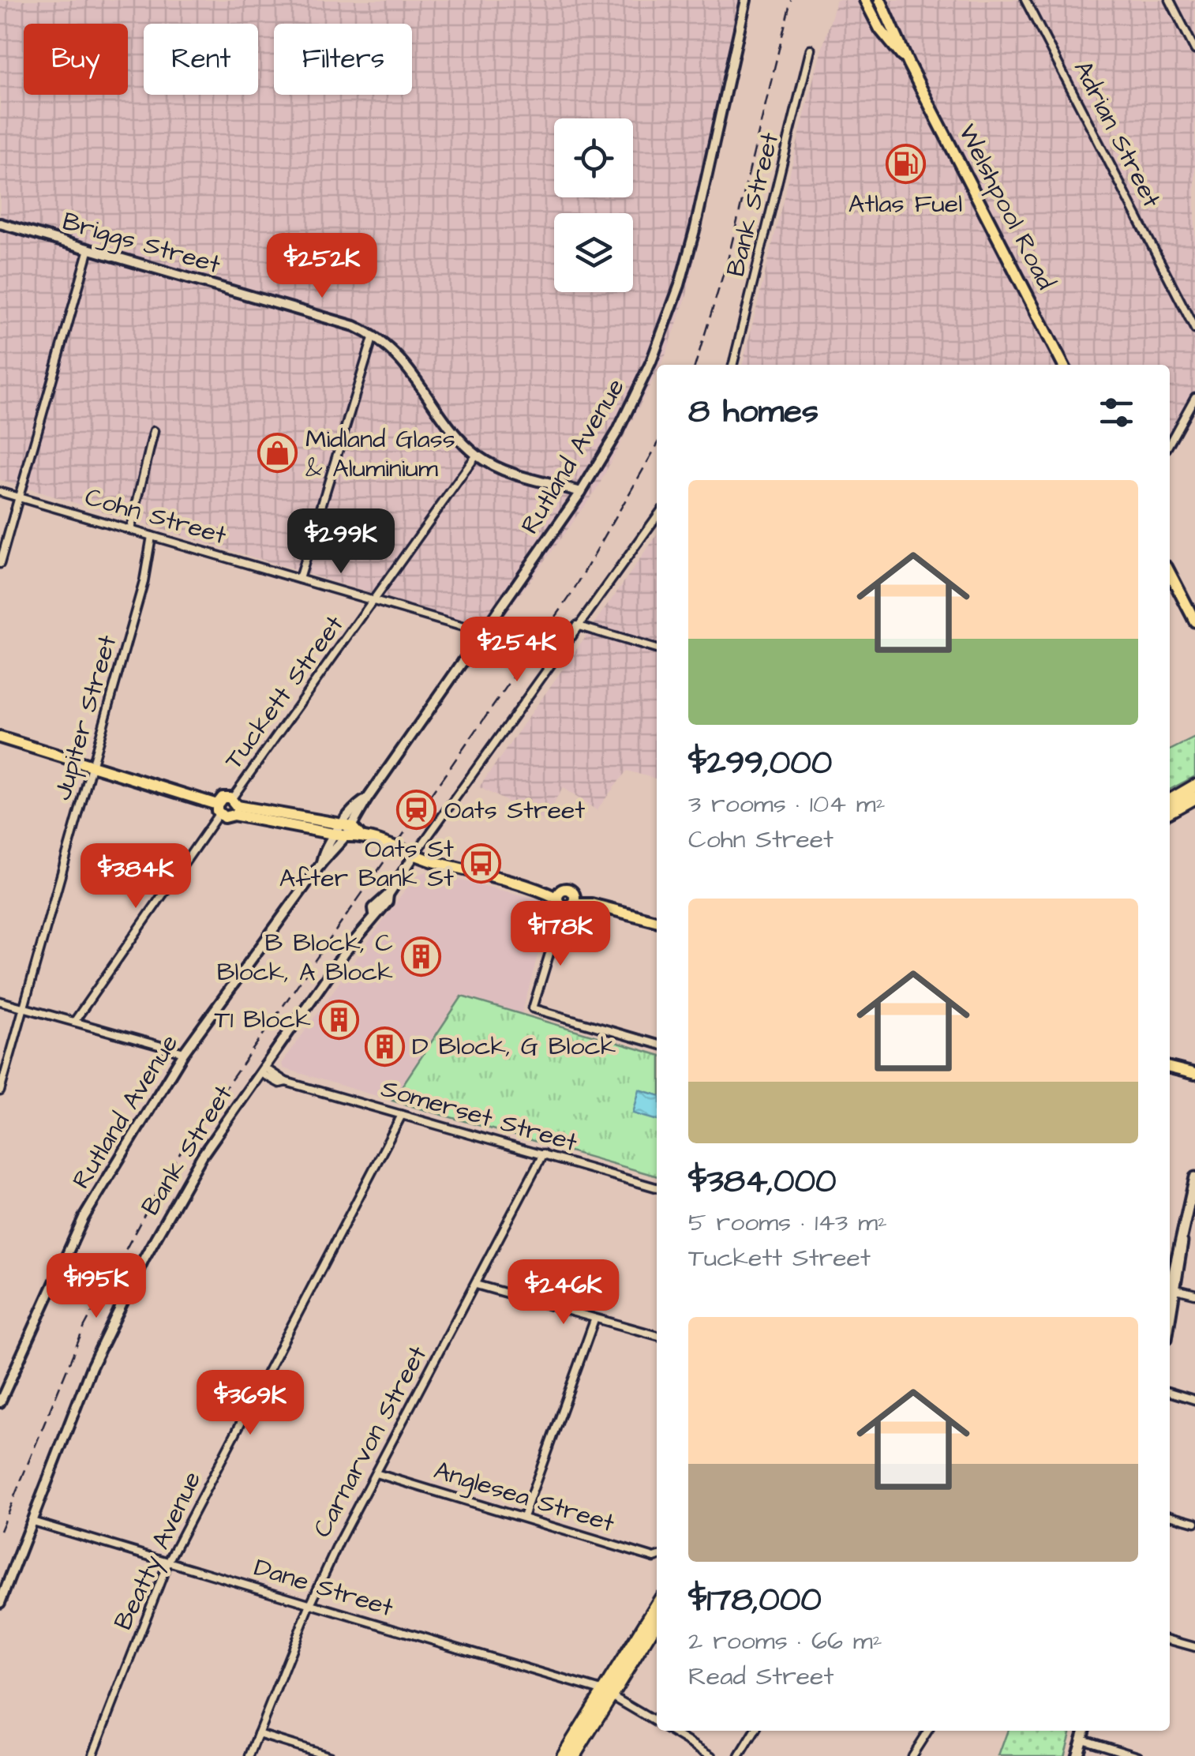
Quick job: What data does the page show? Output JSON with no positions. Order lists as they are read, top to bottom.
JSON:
{
  "streets": {
    "main road": ["Welshpool Road"],
    "street": [
      "Adrian Street",
      "Bank Street",
      "Briggs Street",
      "Rutland Avenue",
      "Cohn Street",
      "Tuckett Street",
      "Jupiter Street",
      "Somerset Street",
      "Carnarvon Street",
      "Anglesea Street",
      "Beatty Avenue",
      "Dane Street"
    ]
  },
  "crossings": [
    ["Bank Street", "Somerset Street"],
    ["Bank Street", "Dane Street"],
    ["Briggs Street", "Rutland Avenue"],
    ["Briggs Street", "Tuckett Street"],
    ["Rutland Avenue", "Cohn Street"],
    ["Cohn Street", "Tuckett Street"],
    ["Cohn Street", "Jupiter Street"],
    ["Somerset Street", "Carnarvon Street"],
    ["Somerset Street", "Beatty Avenue"],
    ["Carnarvon Street", "Anglesea Street"],
    ["Carnarvon Street", "Dane Street"],
    ["Beatty Avenue", "Dane Street"]
  ],
  "places": {
    "fuel station": ["Atlas Fuel"],
    "shop": ["Midland Glass & Aluminium"],
    "station": ["Oats Street"],
    "bus stop": ["Oats St After Bank St"],
    "building": ["B Block, C Block, A Block", "T1 Block", "D Block, G Block"]
  },
  "page": {
    "chip": ["Buy", "Rent", "Filters"],
    "price": [
      "$252K",
      "$299K",
      "$254K",
      "$384K",
      "$178K",
      "$195K",
      "$246K",
      "$369K"
    ],
    "heading": "8 homes",
    "list": [
      {
        "name": "$299,000",
        "note": "3 rooms · 104 m² · Cohn Street"
      },
      {
        "name": "$384,000",
        "note": "5 rooms · 143 m² · Tuckett Street"
      },
      {
        "name": "$178,000",
        "note": "2 rooms · 66 m² · Read Street"
      }
    ]
  }
}
